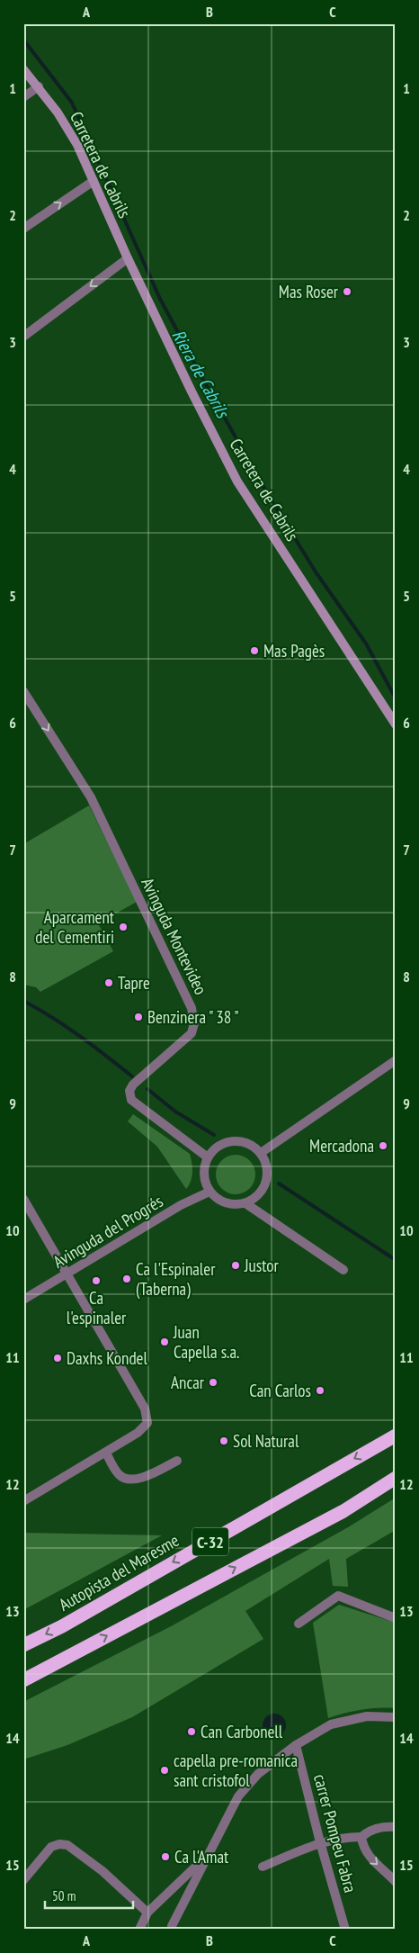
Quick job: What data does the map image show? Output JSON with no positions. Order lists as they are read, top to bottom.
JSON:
{
  "streets": {
    "highway": ["C-32", "Autopista del Maresme"],
    "street": [
      "Carretera de Cabrils",
      "Avinguda Montevideo",
      "Avinguda del Progrés",
      "carrer Pompeu Fabra"
    ]
  },
  "crossings": [
    ["Avinguda Montevideo", "Avinguda del Progrés"]
  ],
  "one_way": ["Avinguda Montevideo"],
  "water": ["Riera de Cabrils"],
  "places": [
    "Mas Roser",
    "Mas Pagès",
    "Aparcament del Cementiri",
    "Tapre",
    "Benzinera \" 38 \"",
    "Mercadona",
    "Justor",
    "Ca l'Espinaler (Taberna)",
    "Ca l'espinaler",
    "Juan Capella s.a.",
    "Daxhs Kondel",
    "Ancar",
    "Can Carlos",
    "Sol Natural",
    "Can Carbonell",
    "capella pre-romanica sant cristofol",
    "Ca l'Amat"
  ],
  "scale_bar": "50 m",
  "grid": {
    "columns": ["A", "B", "C"],
    "rows": [
      "1",
      "2",
      "3",
      "4",
      "5",
      "6",
      "7",
      "8",
      "9",
      "10",
      "11",
      "12",
      "13",
      "14",
      "15"
    ]
  }
}
